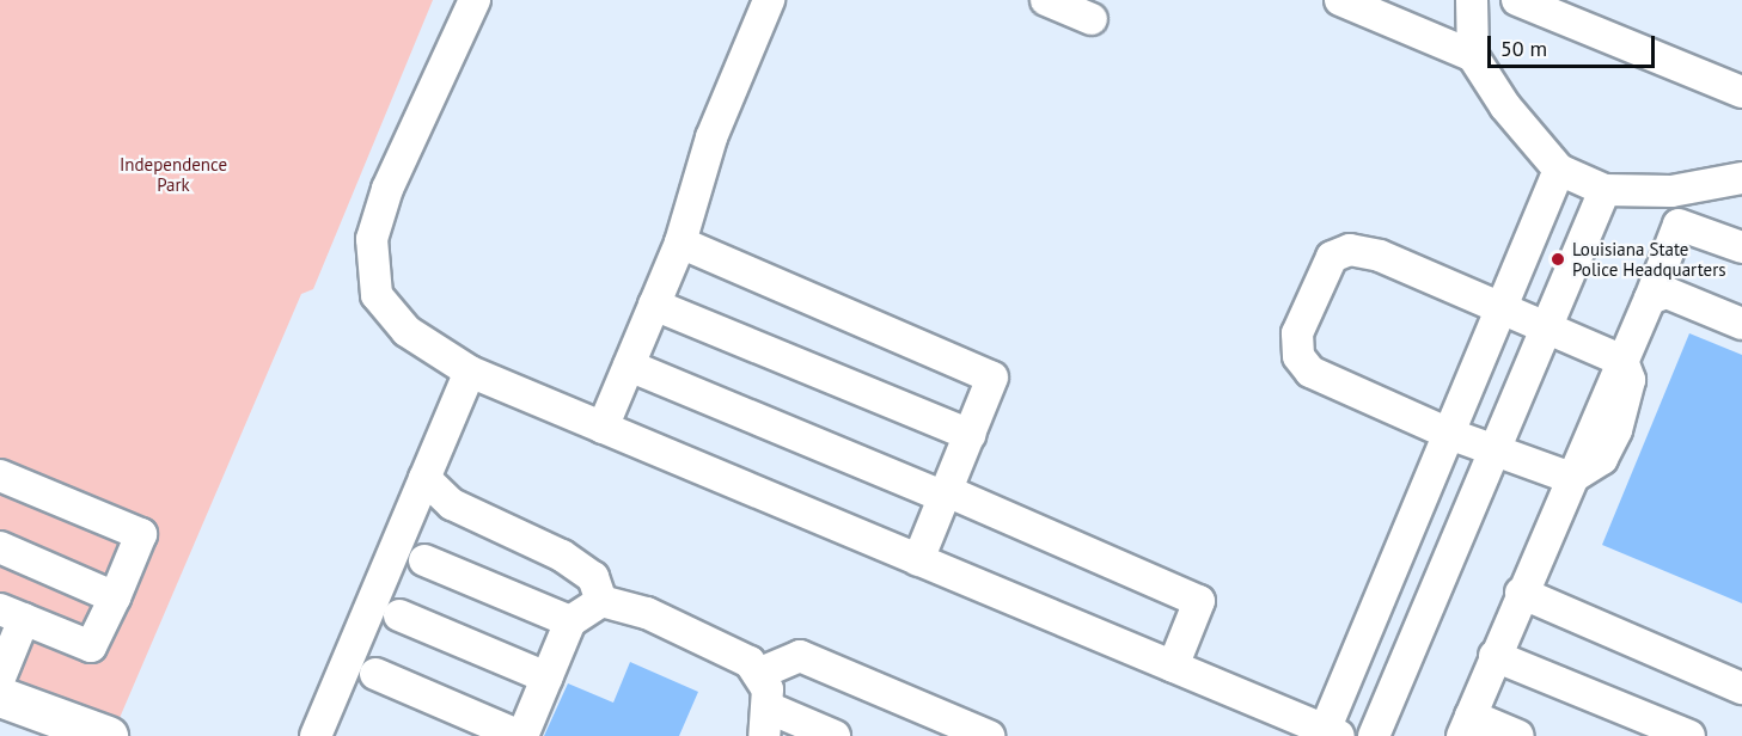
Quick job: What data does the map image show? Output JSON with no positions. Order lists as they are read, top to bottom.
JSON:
{
  "parks": ["Independence Park"],
  "places": ["Louisiana State Police Headquarters"],
  "scale_bar": "50 m"
}
